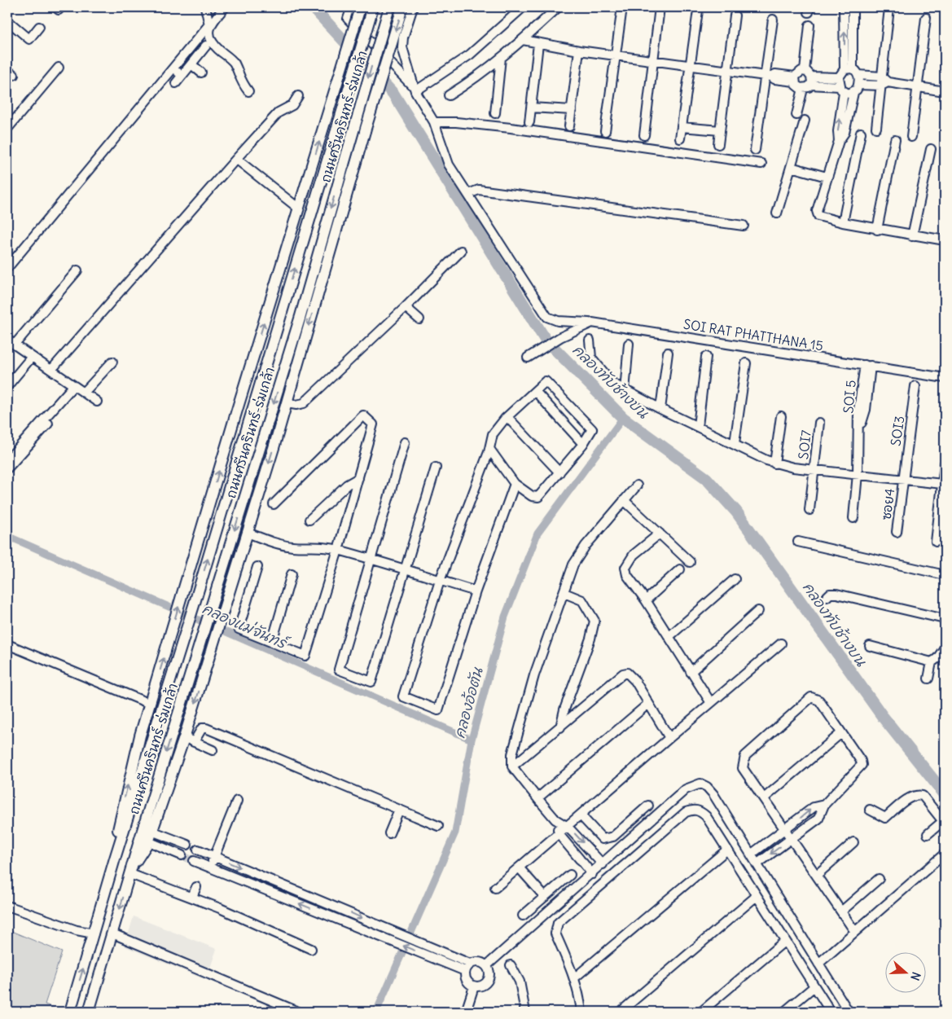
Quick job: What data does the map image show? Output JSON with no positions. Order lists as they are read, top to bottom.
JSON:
{
  "streets": {
    "main road": ["ถนนศรีนครินทร์-ร่มเกล้า"],
    "street": [
      "SOI RAT PHATTHANA 15",
      "SOI 5",
      "SOI3",
      "SOI7",
      "ซอย4"
    ]
  },
  "crossings": [
    ["SOI RAT PHATTHANA 15", "SOI 5"],
    ["SOI3", "ซอย4"]
  ],
  "water": ["คลองทับช้างบน", "คลองแม่จันทร์", "คลองอ้อตัน"],
  "north": "right"
}
